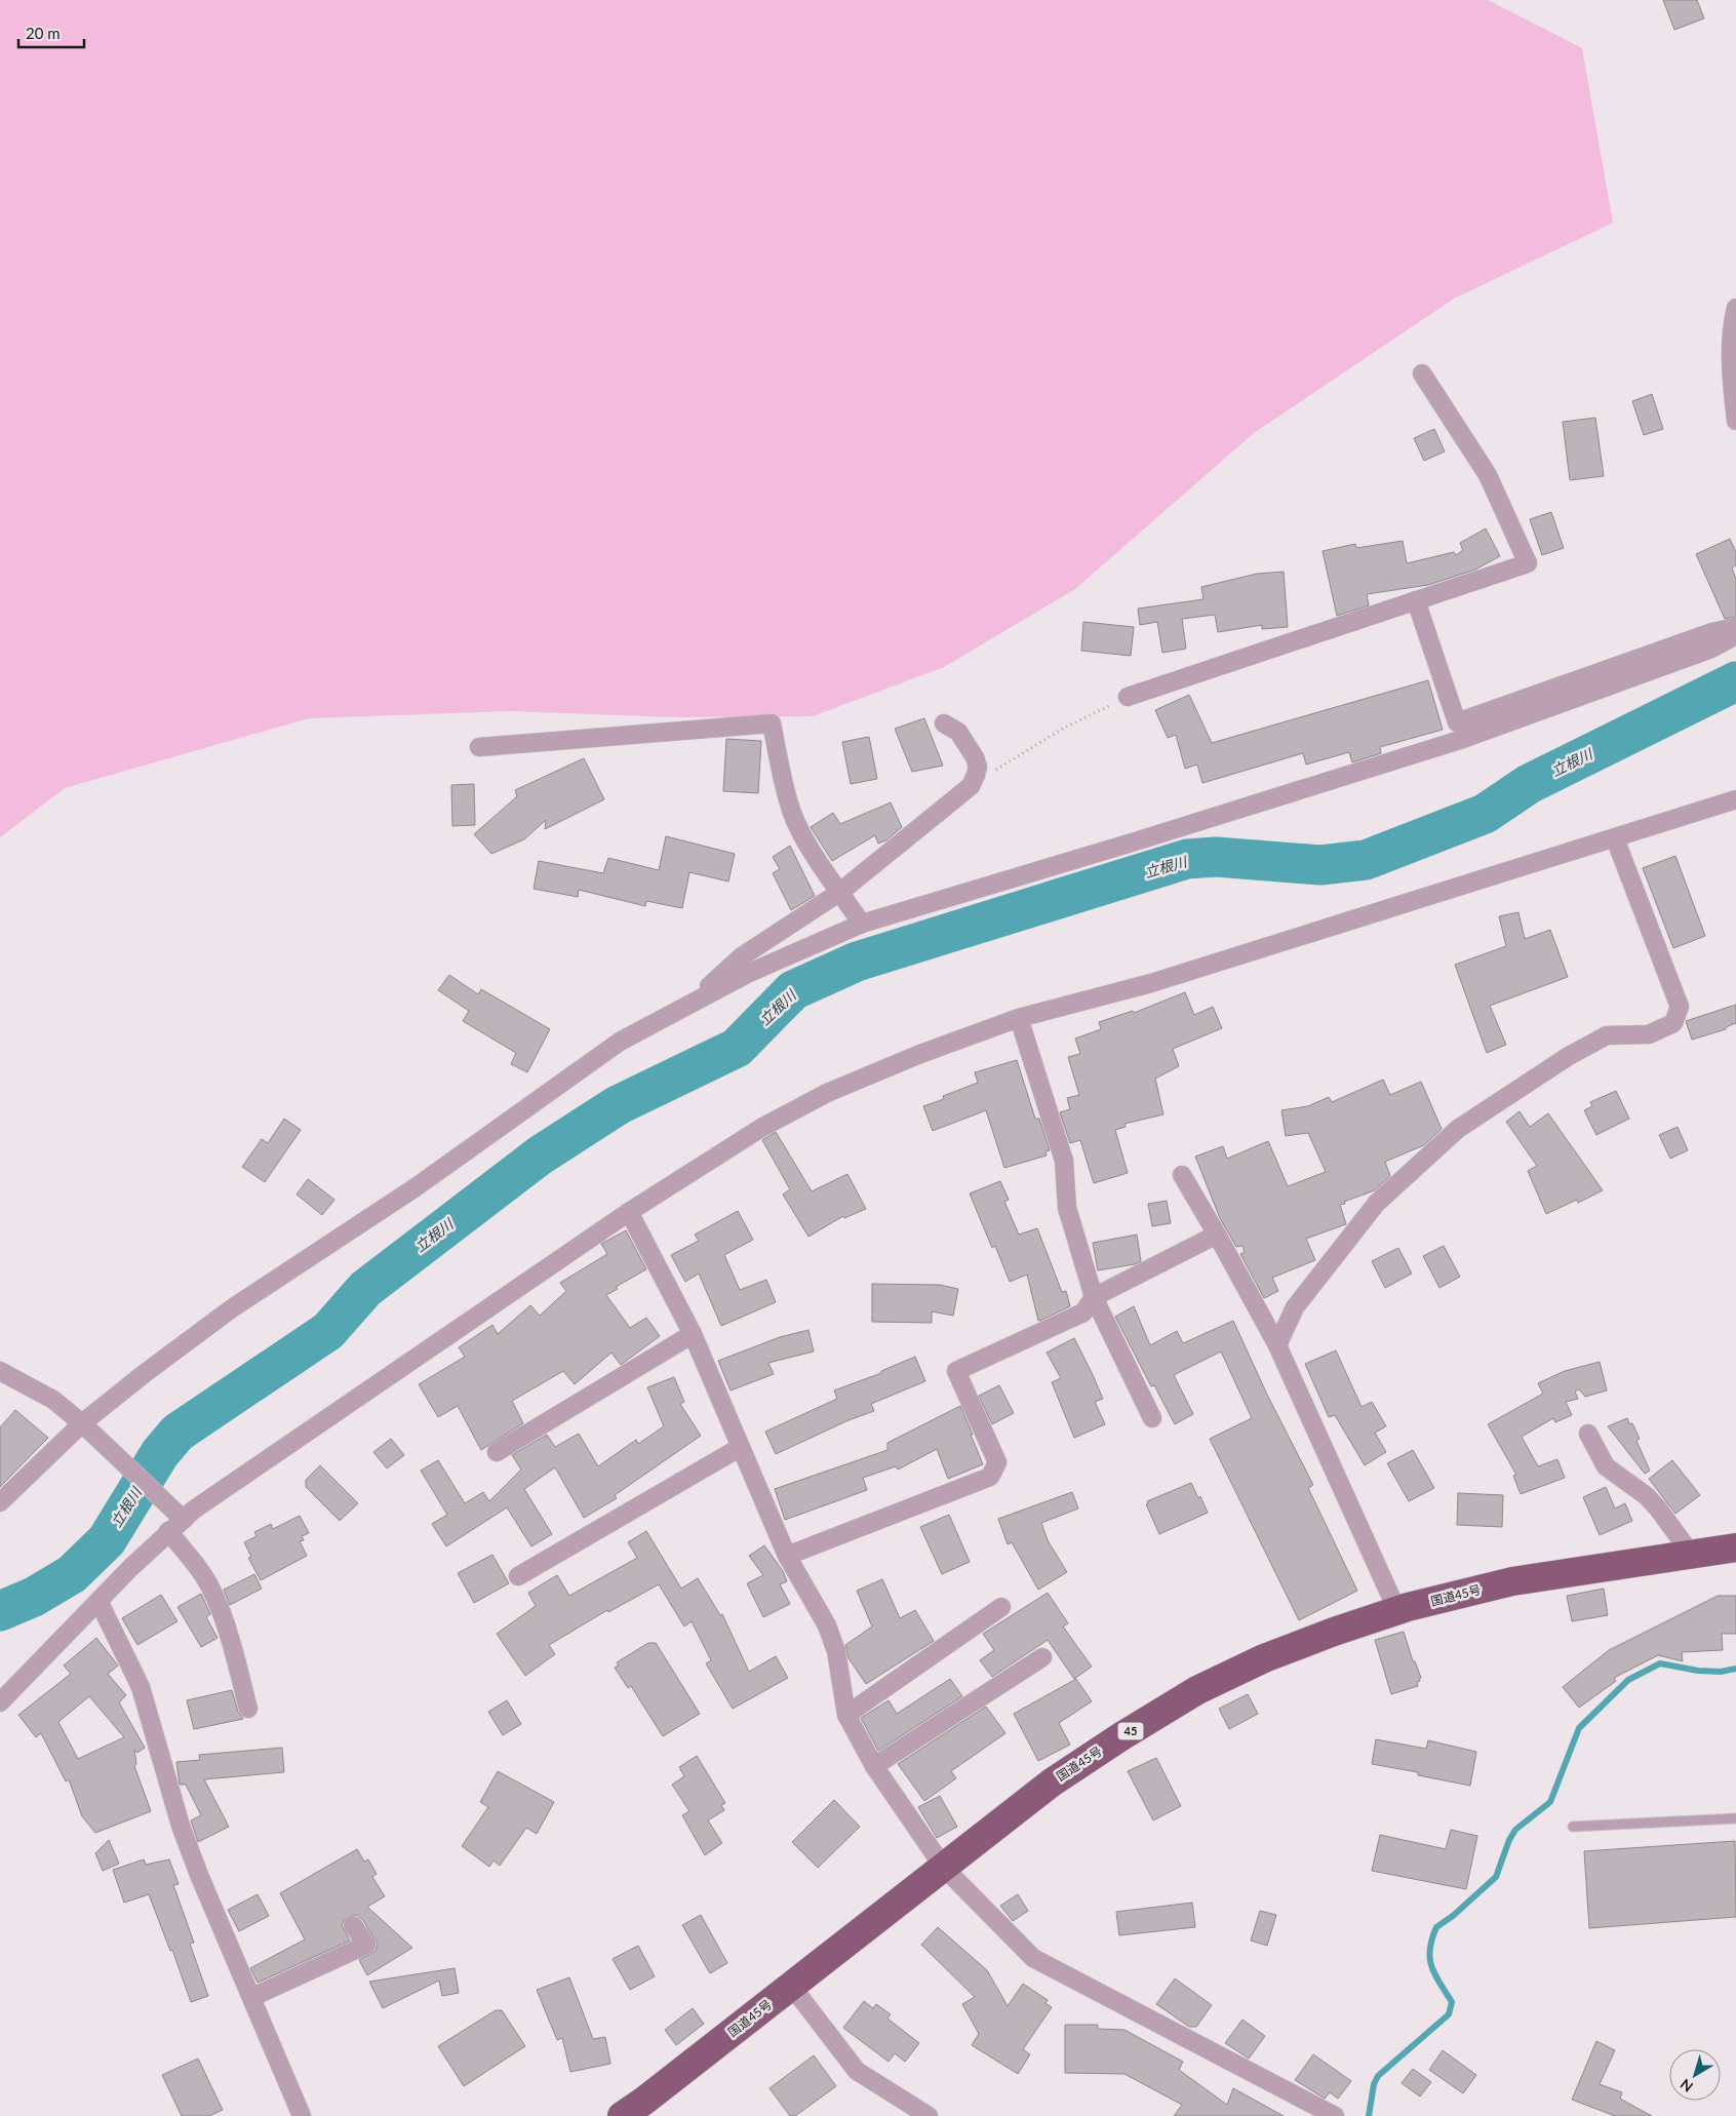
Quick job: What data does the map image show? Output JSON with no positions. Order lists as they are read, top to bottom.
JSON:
{
  "streets": {
    "highway": ["国道45号", "45"]
  },
  "water": ["立根川"],
  "scale_bar": "20 m",
  "north": "bottom left"
}
